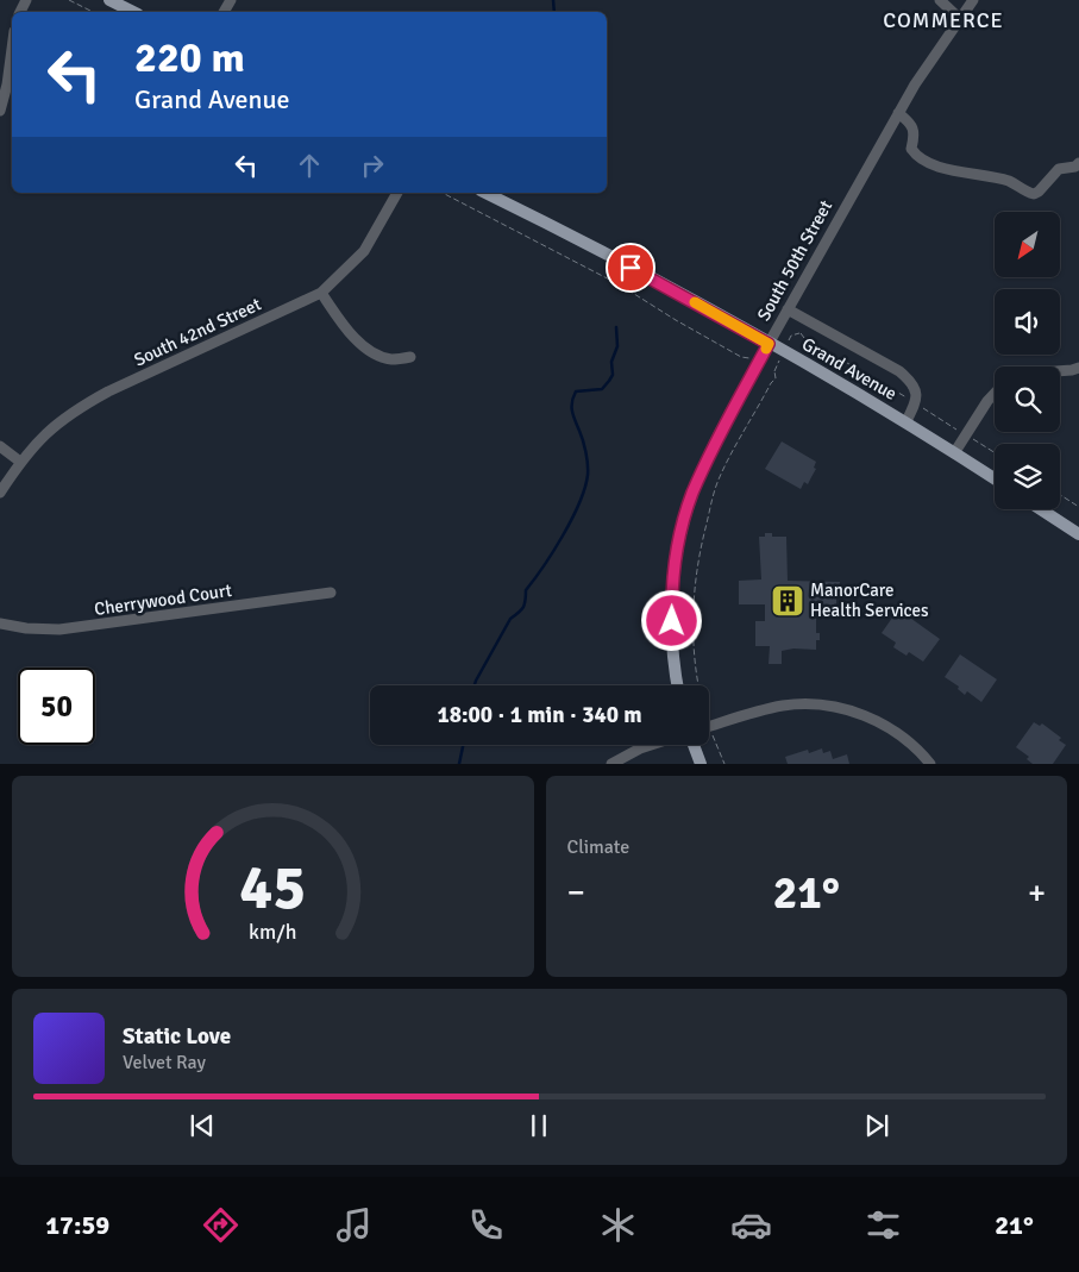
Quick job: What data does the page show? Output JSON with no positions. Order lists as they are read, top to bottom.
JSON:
{
  "streets": {
    "main road": ["South 50th Street", "Grand Avenue"],
    "street": ["South 42nd Street", "Cherrywood Court"]
  },
  "crossings": [
    ["South 50th Street", "Grand Avenue"]
  ],
  "districts": ["COMMERCE"],
  "places": {
    "building": ["ManorCare Health Services"]
  },
  "north": "bottom left",
  "page": {
    "turn": ["220 m", "Grand Avenue"],
    "limit": "50",
    "trip": "18:00 · 1 min · 340 m",
    "tile": "Climate",
    "heat": ["−", "21°", "+"],
    "song": ["Static Love", "Velvet Ray"],
    "tabs": ["17:59", "21°"],
    "gauge": ["45", "km/h"]
  }
}
